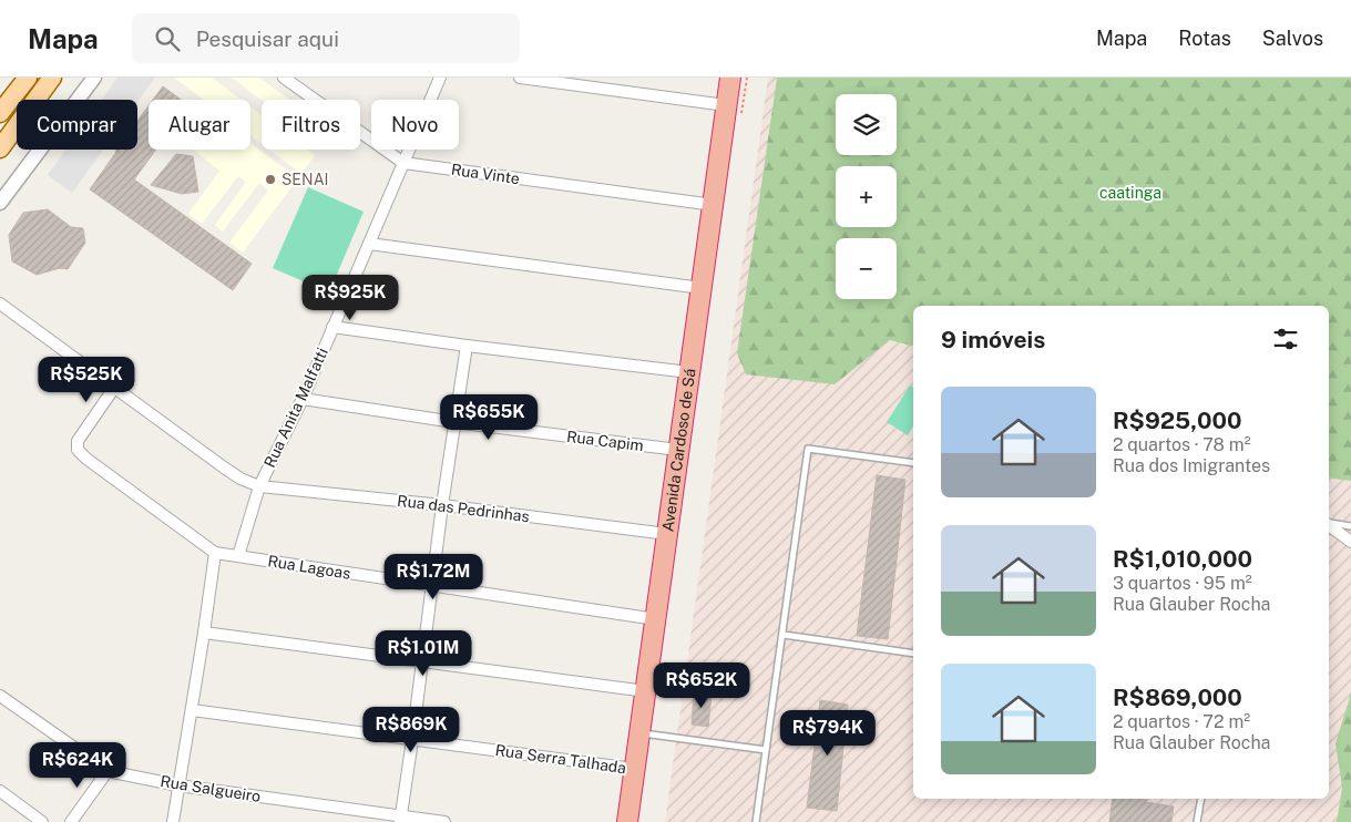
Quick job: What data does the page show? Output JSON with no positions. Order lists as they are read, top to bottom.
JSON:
{
  "streets": {
    "highway": ["Avenida Cardoso de Sá"],
    "street": [
      "Rua Vinte",
      "Rua Anita Malfatti",
      "Rua Capim",
      "Rua das Pedrinhas",
      "Rua Lagoas",
      "Rua Serra Talhada",
      "Rua Salgueiro"
    ]
  },
  "crossings": [
    ["Rua Vinte", "Rua Anita Malfatti"],
    ["Rua Vinte", "Avenida Cardoso de Sá"],
    ["Rua Anita Malfatti", "Rua Capim"],
    ["Rua Anita Malfatti", "Rua das Pedrinhas"],
    ["Rua Anita Malfatti", "Rua Lagoas"],
    ["Rua Capim", "Avenida Cardoso de Sá"],
    ["Avenida Cardoso de Sá", "Rua das Pedrinhas"],
    ["Avenida Cardoso de Sá", "Rua Lagoas"],
    ["Avenida Cardoso de Sá", "Rua Serra Talhada"],
    ["Rua das Pedrinhas", "Rua Lagoas"]
  ],
  "parks": ["caatinga"],
  "places": ["SENAI"],
  "page": {
    "header": "Mapa",
    "search": "Pesquisar aqui",
    "nav": ["Mapa", "Rotas", "Salvos"],
    "map_buttons": ["+", "−"],
    "chip": [
      "Comprar",
      "Alugar",
      "Filtros",
      "Novo"
    ],
    "price": [
      "R$925K",
      "R$525K",
      "R$655K",
      "R$1.72M",
      "R$1.01M",
      "R$652K",
      "R$869K",
      "R$794K",
      "R$624K"
    ],
    "heading": "9 imóveis",
    "list": [
      {
        "name": "R$925,000",
        "note": "2 quartos · 78 m² · Rua dos Imigrantes"
      },
      {
        "name": "R$1,010,000",
        "note": "3 quartos · 95 m² · Rua Glauber Rocha"
      },
      {
        "name": "R$869,000",
        "note": "2 quartos · 72 m² · Rua Glauber Rocha"
      }
    ]
  }
}
